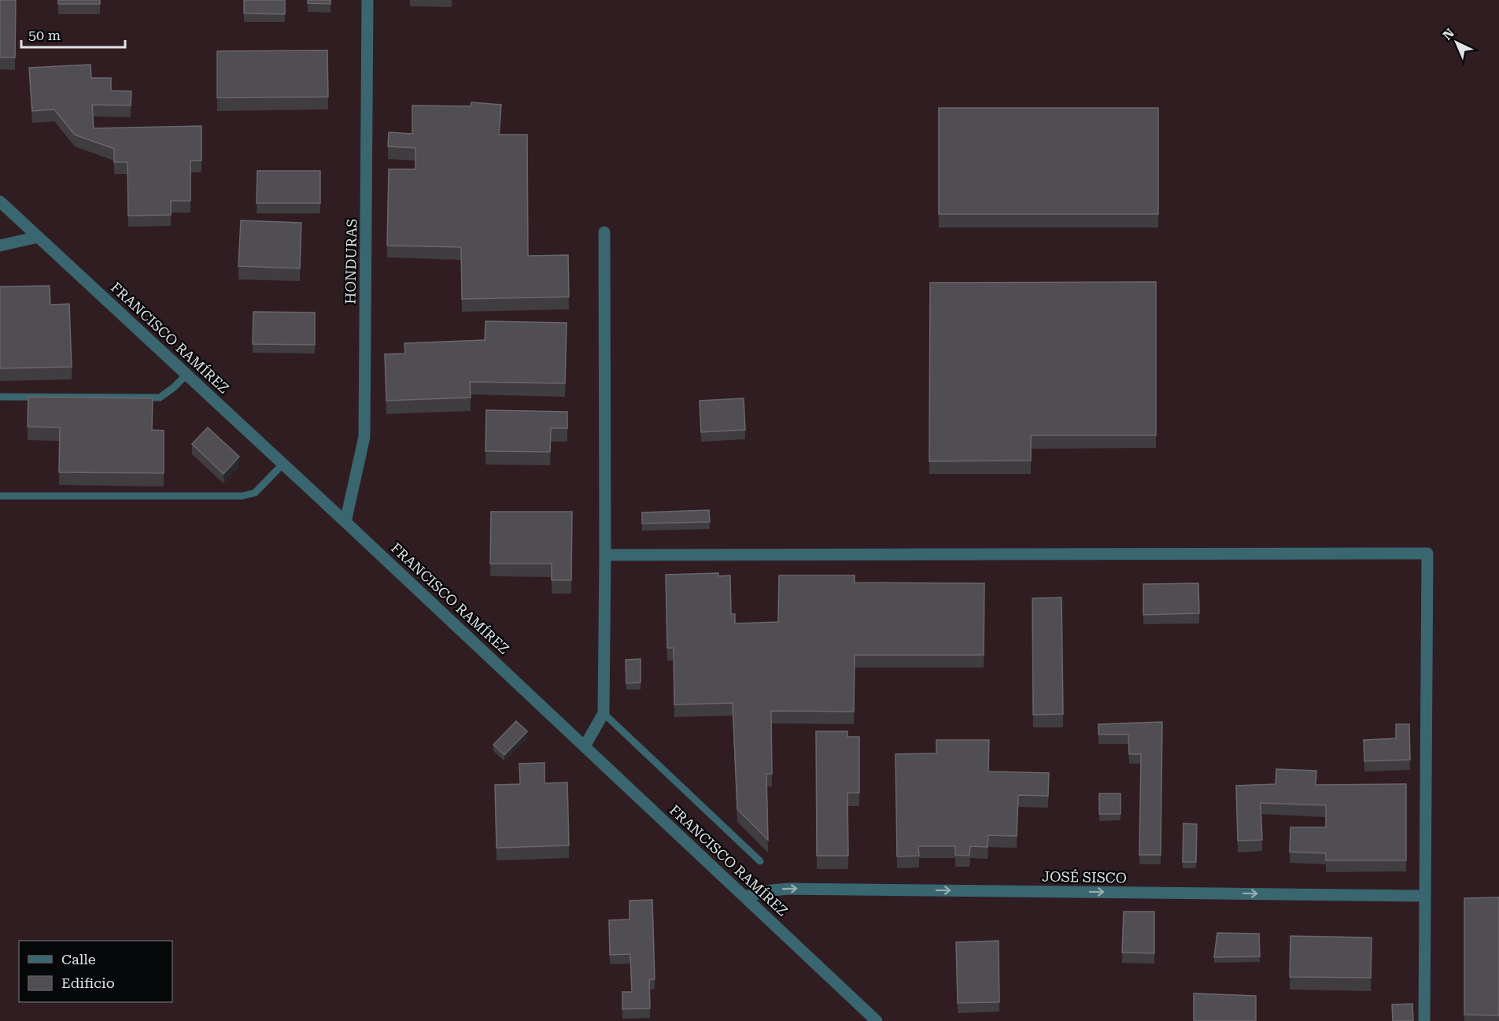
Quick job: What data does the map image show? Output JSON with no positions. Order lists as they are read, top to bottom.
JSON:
{
  "streets": {
    "street": ["HONDURAS", "FRANCISCO RAMÍREZ", "JOSÉ SISCO"]
  },
  "crossings": [
    ["HONDURAS", "FRANCISCO RAMÍREZ"],
    ["FRANCISCO RAMÍREZ", "JOSÉ SISCO"]
  ],
  "one_way": ["JOSÉ SISCO"],
  "legend": ["Calle", "Edificio"],
  "scale_bar": "50 m",
  "north": "top left"
}
